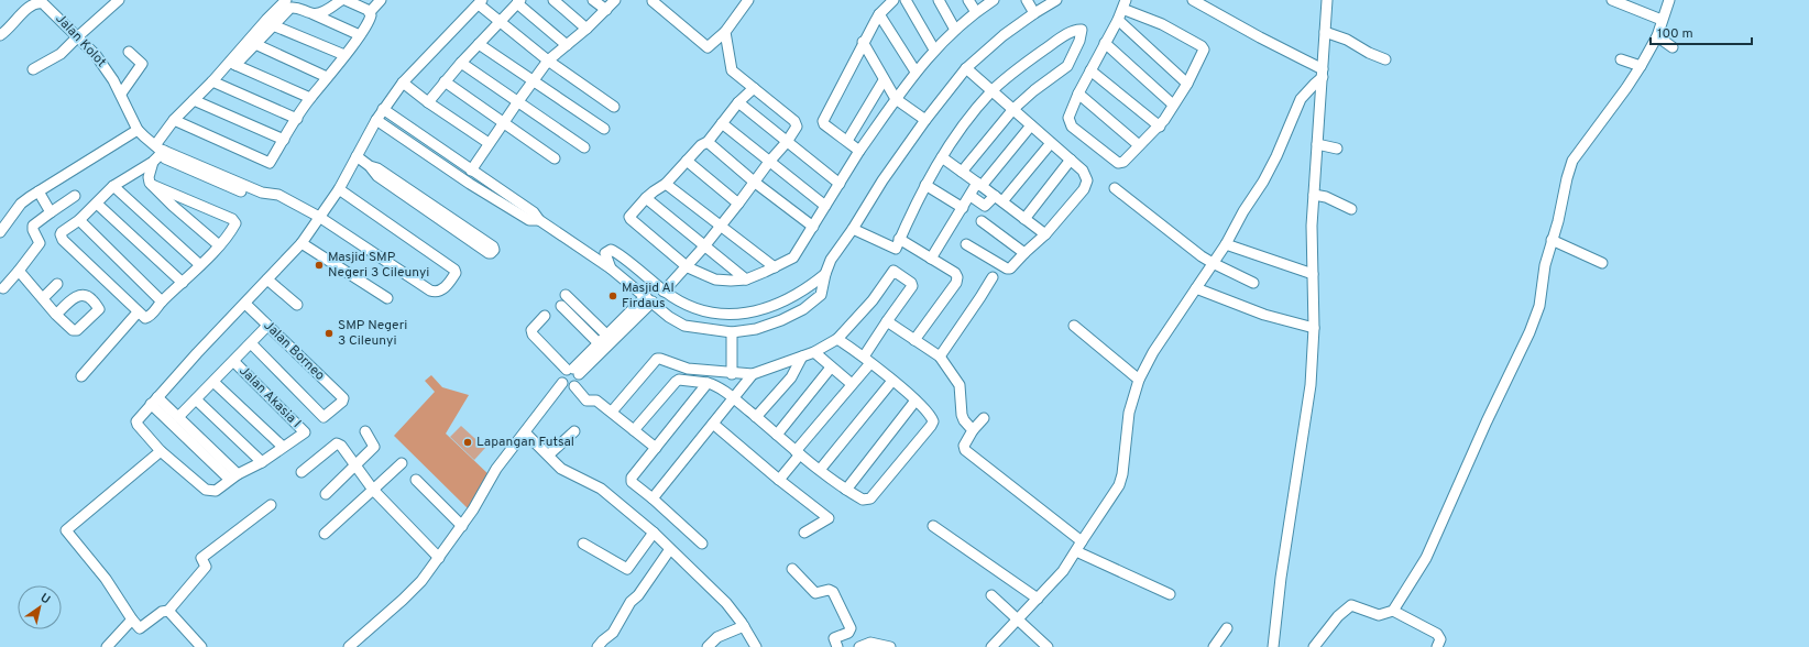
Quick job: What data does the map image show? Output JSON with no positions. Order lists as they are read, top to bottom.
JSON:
{
  "streets": {
    "street": ["Jalan Kolot", "Jalan Borneo", "Jalan Akasia I"]
  },
  "places": [
    "Masjid SMP Negeri 3 Cileunyi",
    "Masjid Al Firdaus",
    "SMP Negeri 3 Cileunyi",
    "Lapangan Futsal"
  ],
  "scale_bar": "100 m",
  "north": "top right"
}
